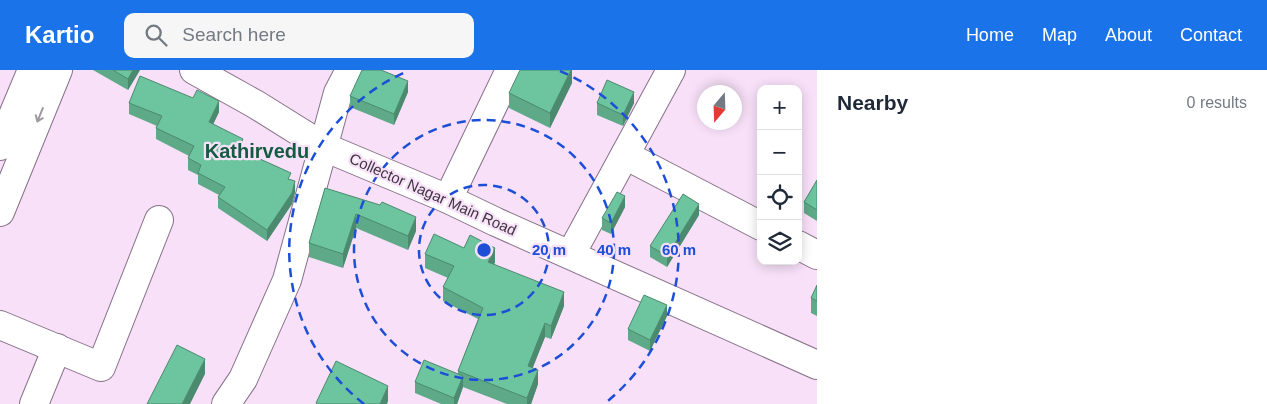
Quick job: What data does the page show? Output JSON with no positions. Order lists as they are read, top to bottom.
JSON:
{
  "streets": {
    "street": ["Collector Nagar Main Road"]
  },
  "districts": ["Kathirvedu"],
  "north": "bottom",
  "page": {
    "header": "Kartio",
    "search": "Search here",
    "nav": [
      "Home",
      "Map",
      "About",
      "Contact"
    ],
    "heading": ["Nearby", "0 results"],
    "map_buttons": ["+", "−"]
  },
  "rings": ["20 m", "40 m", "60 m"]
}
